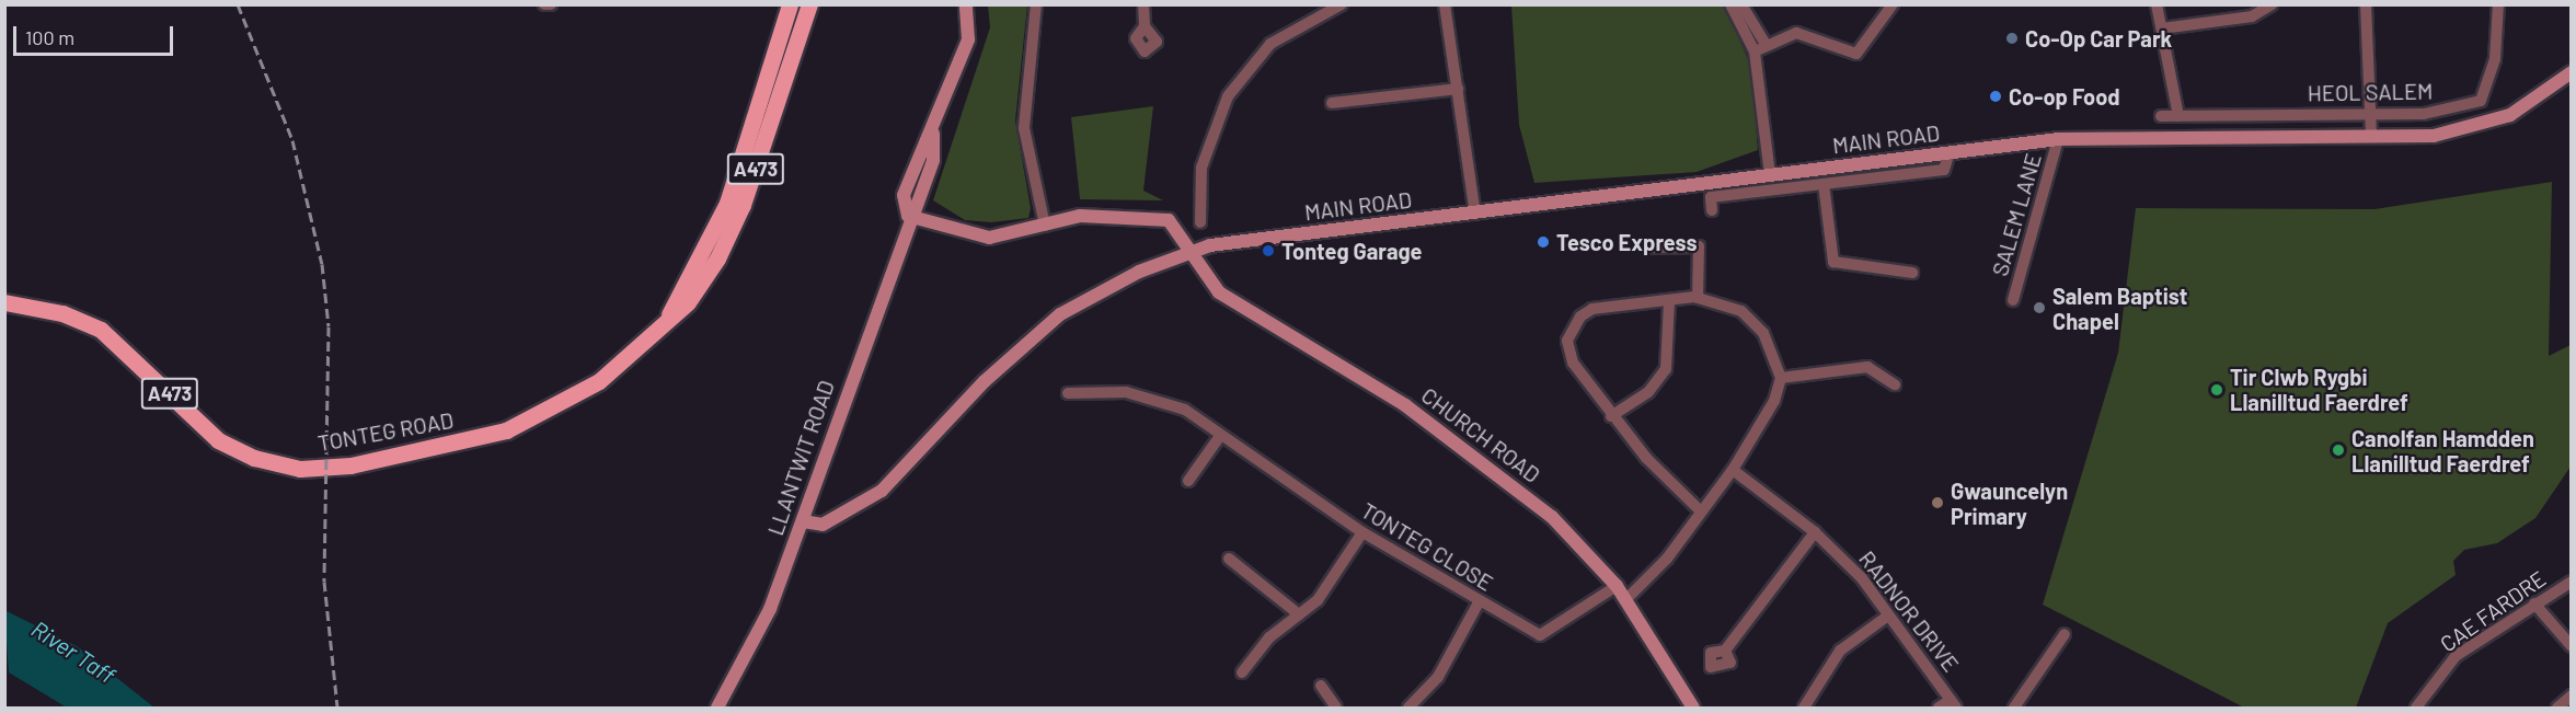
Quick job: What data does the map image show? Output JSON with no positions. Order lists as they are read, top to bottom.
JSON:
{
  "streets": {
    "main road": [
      "MAIN ROAD",
      "A473",
      "TONTEG ROAD",
      "CHURCH ROAD",
      "LLANTWIT ROAD"
    ],
    "street": [
      "HEOL SALEM",
      "SALEM LANE",
      "TONTEG CLOSE",
      "RADNOR DRIVE",
      "CAE FARDRE"
    ]
  },
  "crossings": [
    ["MAIN ROAD", "SALEM LANE"],
    ["MAIN ROAD", "CHURCH ROAD"],
    ["MAIN ROAD", "LLANTWIT ROAD"],
    ["CHURCH ROAD", "TONTEG CLOSE"]
  ],
  "water": ["River Taff"],
  "places": [
    "Co-Op Car Park",
    "Co-op Food",
    "Tesco Express",
    "Tonteg Garage",
    "Salem Baptist Chapel",
    "Tir Clwb Rygbi Llanilltud Faerdref",
    "Canolfan Hamdden Llanilltud Faerdref",
    "Gwauncelyn Primary"
  ],
  "scale_bar": "100 m"
}
